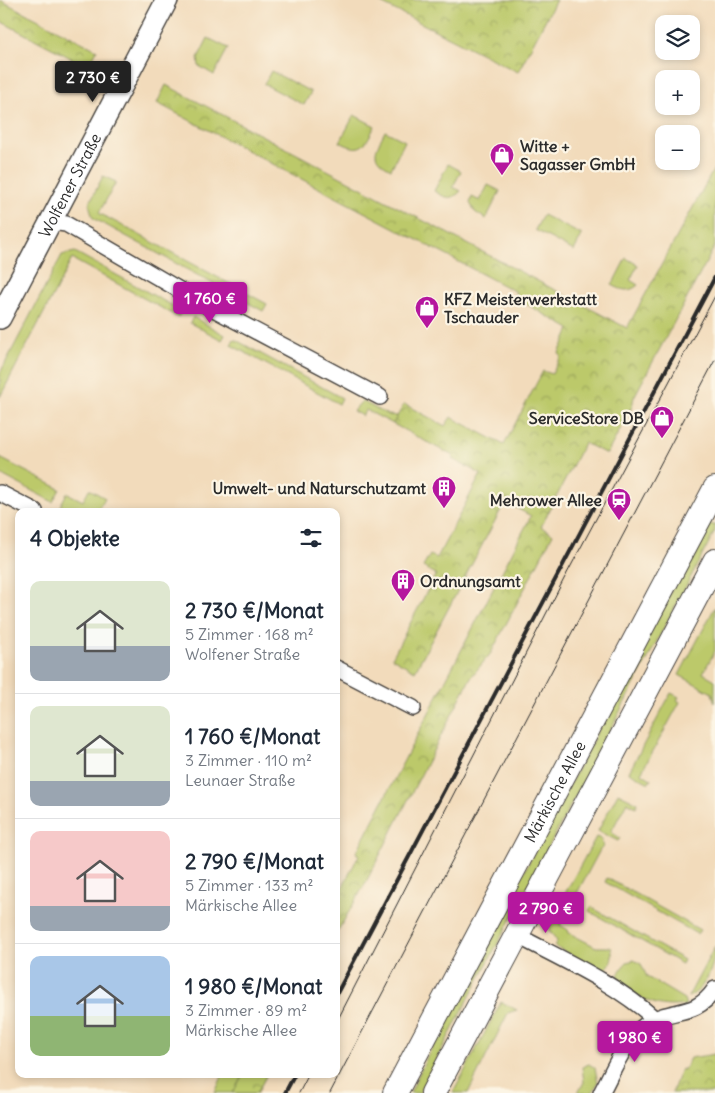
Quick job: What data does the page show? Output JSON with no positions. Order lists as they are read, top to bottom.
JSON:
{
  "streets": {
    "main road": ["Märkische Allee"],
    "street": ["Wolfener Straße"]
  },
  "places": {
    "shop": ["Witte + Sagasser GmbH", "KFZ Meisterwerkstatt Tschauder", "ServiceStore DB"],
    "building": ["Umwelt- und Naturschutzamt", "Ordnungsamt"],
    "station": ["Mehrower Allee"]
  },
  "page": {
    "map_buttons": ["+", "−"],
    "price": [
      "2 730 €",
      "1 760 €",
      "2 790 €",
      "1 980 €"
    ],
    "heading": "4 Objekte",
    "list": [
      {
        "name": "2 730 €/Monat",
        "note": "5 Zimmer · 168 m² · Wolfener Straße"
      },
      {
        "name": "1 760 €/Monat",
        "note": "3 Zimmer · 110 m² · Leunaer Straße"
      },
      {
        "name": "2 790 €/Monat",
        "note": "5 Zimmer · 133 m² · Märkische Allee"
      },
      {
        "name": "1 980 €/Monat",
        "note": "3 Zimmer · 89 m² · Märkische Allee"
      }
    ]
  }
}
